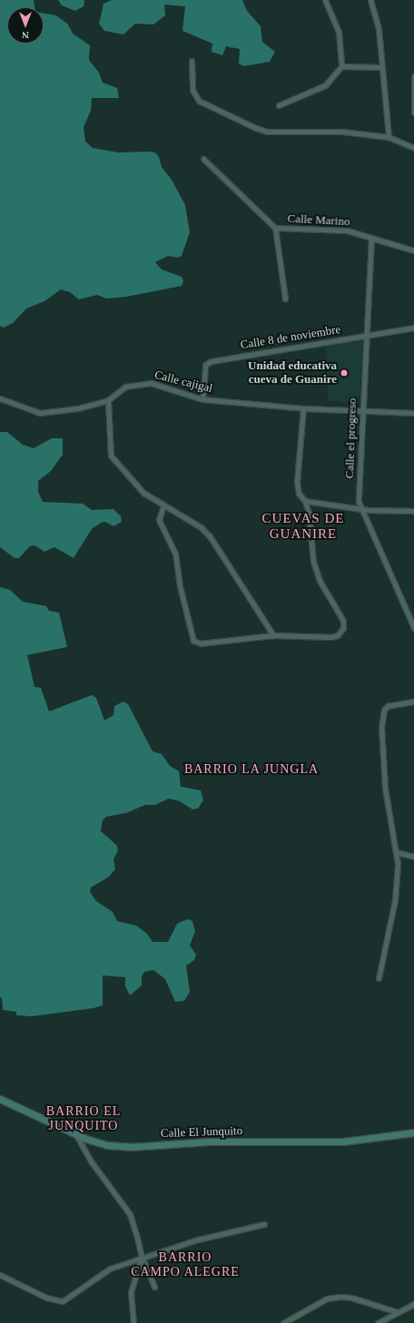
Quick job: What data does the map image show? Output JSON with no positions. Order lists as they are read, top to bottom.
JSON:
{
  "streets": {
    "street": [
      "Calle Marino",
      "Calle 8 de noviembre",
      "Calle cajigal",
      "Calle el progreso",
      "Calle El Junquito"
    ]
  },
  "crossings": [
    ["Calle Marino", "Calle el progreso"],
    ["Calle 8 de noviembre", "Calle cajigal"],
    ["Calle 8 de noviembre", "Calle el progreso"],
    ["Calle cajigal", "Calle el progreso"]
  ],
  "districts": [
    "CUEVAS DE GUANIRE",
    "BARRIO LA JUNGLA",
    "BARRIO EL JUNQUITO",
    "BARRIO CAMPO ALEGRE"
  ],
  "places": ["Unidad educativa cueva de Guanire"],
  "north": "bottom"
}
